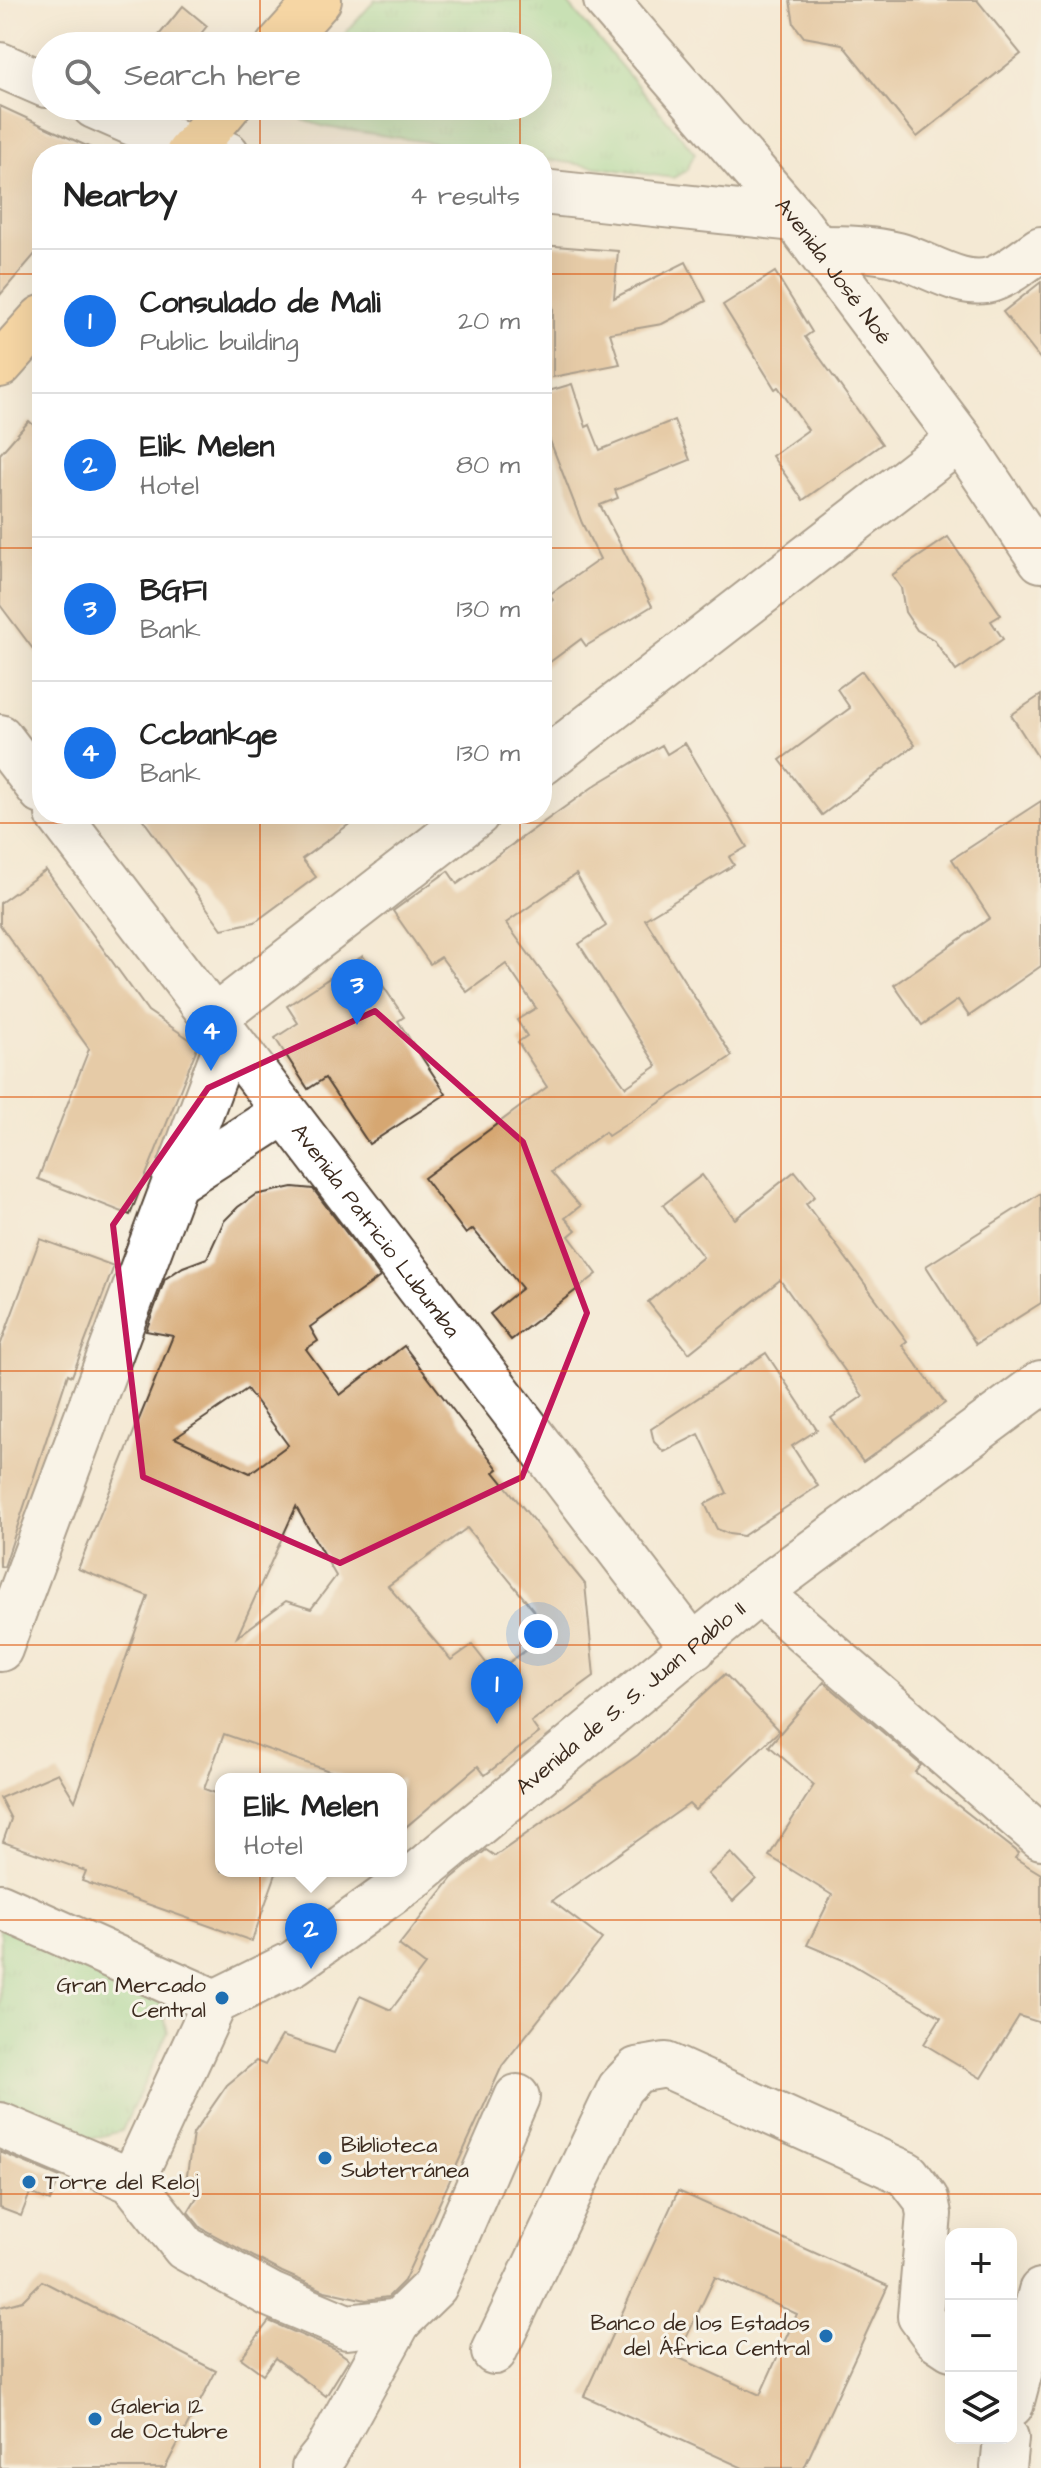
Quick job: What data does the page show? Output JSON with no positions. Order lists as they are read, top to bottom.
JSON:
{
  "streets": {
    "street": ["Avenida José Noé", "Avenida Patricio Lubumba", "Avenida de S. S. Juan Pablo II"]
  },
  "crossings": [
    ["Avenida Patricio Lubumba", "Avenida de S. S. Juan Pablo II"]
  ],
  "places": [
    "Gran Mercado Central",
    "Biblioteca Subterránea",
    "Torre del Reloj",
    "Banco de los Estados del África Central",
    "Galeria 12 de Octubre"
  ],
  "page": {
    "search": "Search here",
    "heading": ["Nearby", "4 results"],
    "list": [
      {
        "mark": "1",
        "name": "Consulado de Mali",
        "note": "Public building",
        "value": "20 m"
      },
      {
        "mark": "2",
        "name": "Elik Melen",
        "note": "Hotel",
        "value": "80 m"
      },
      {
        "mark": "3",
        "name": "BGFI",
        "note": "Bank",
        "value": "130 m"
      },
      {
        "mark": "4",
        "name": "Ccbankge",
        "note": "Bank",
        "value": "130 m"
      }
    ],
    "pins": [
      "3",
      "4",
      "1",
      "2"
    ],
    "popup": ["Elik Melen", "Hotel"],
    "map_buttons": ["+", "−"]
  }
}
